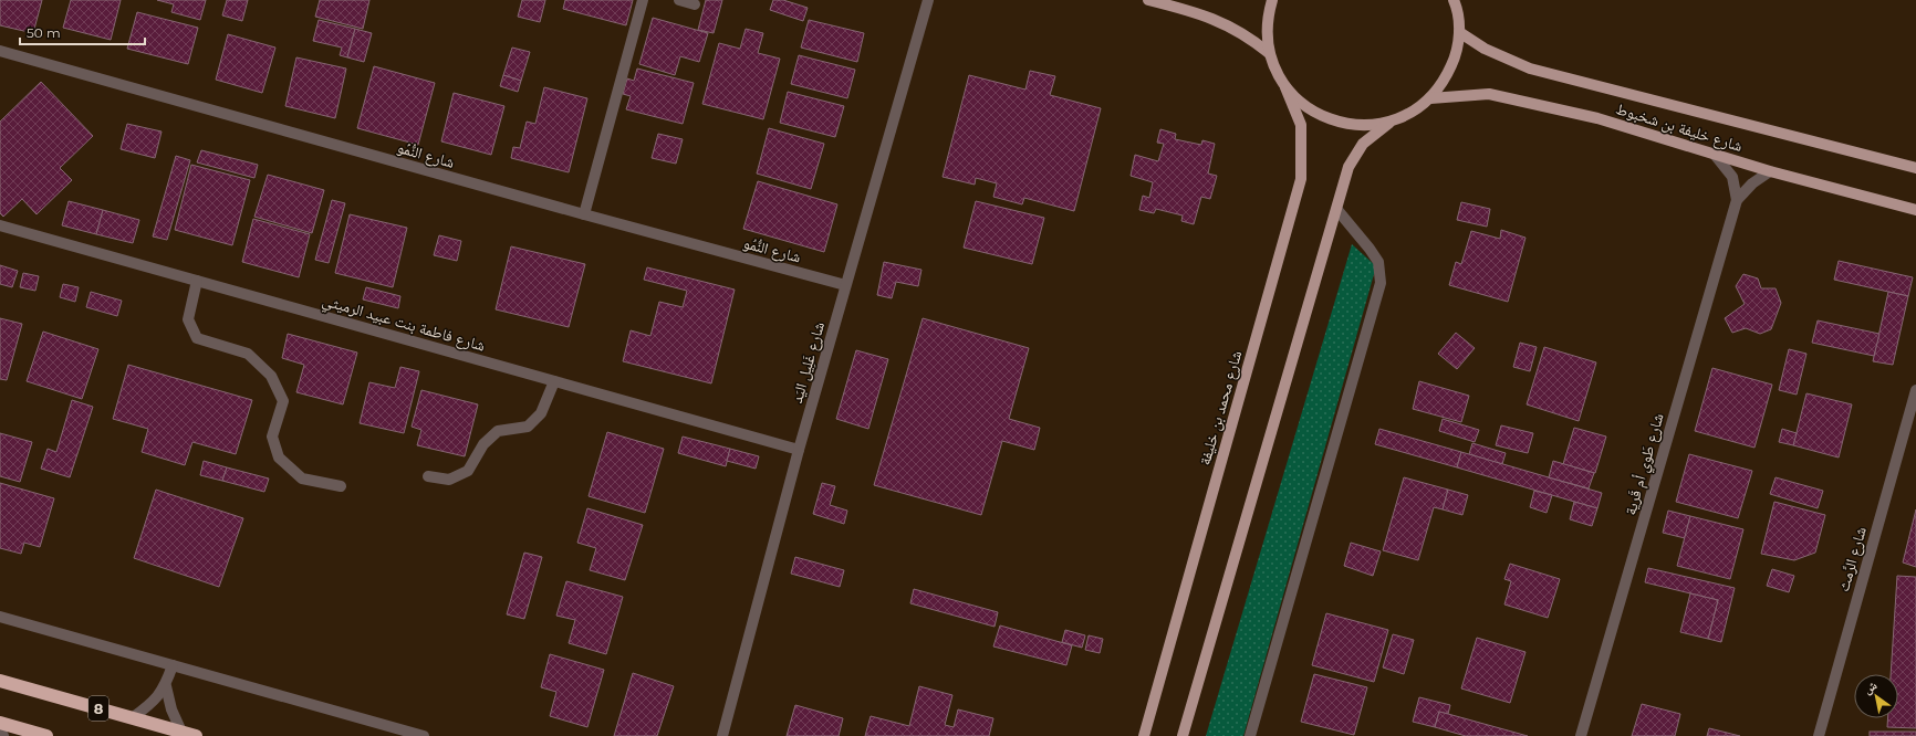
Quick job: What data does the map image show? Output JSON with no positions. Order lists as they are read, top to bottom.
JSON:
{
  "streets": {
    "highway": ["8"],
    "main road": ["شارع خليفة بن شخبوط", "شارع محمد بن خليفة"],
    "street": [
      "شارع النُّمُو",
      "شارع فاطمة بنت عبيد الرميثي",
      "شارع غَلِيل اليَد",
      "شارع طَوي أم قَرية",
      "شارع الرِّمث"
    ]
  },
  "crossings": [
    ["شارع خليفة بن شخبوط", "شارع طَوي أم قَرية"],
    ["شارع النُّمُو", "شارع غَلِيل اليَد"],
    ["شارع فاطمة بنت عبيد الرميثي", "شارع غَلِيل اليَد"]
  ],
  "scale_bar": "50 m",
  "north": "top left"
}
